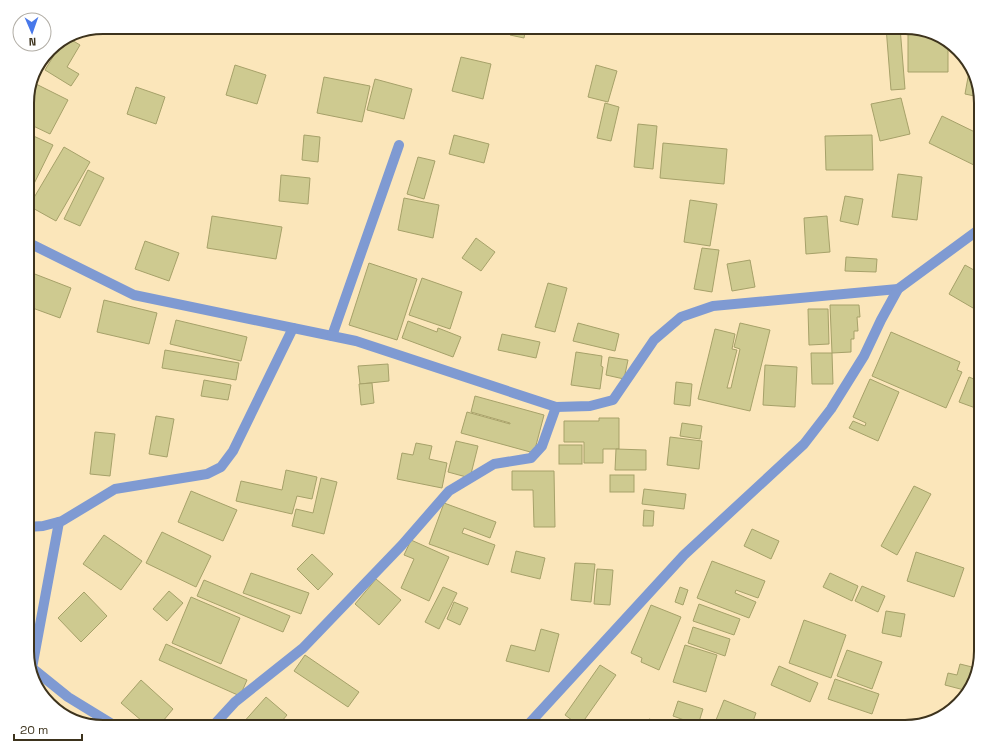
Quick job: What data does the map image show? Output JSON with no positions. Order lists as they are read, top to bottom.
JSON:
{
  "scale_bar": "20 m",
  "north": "bottom"
}
